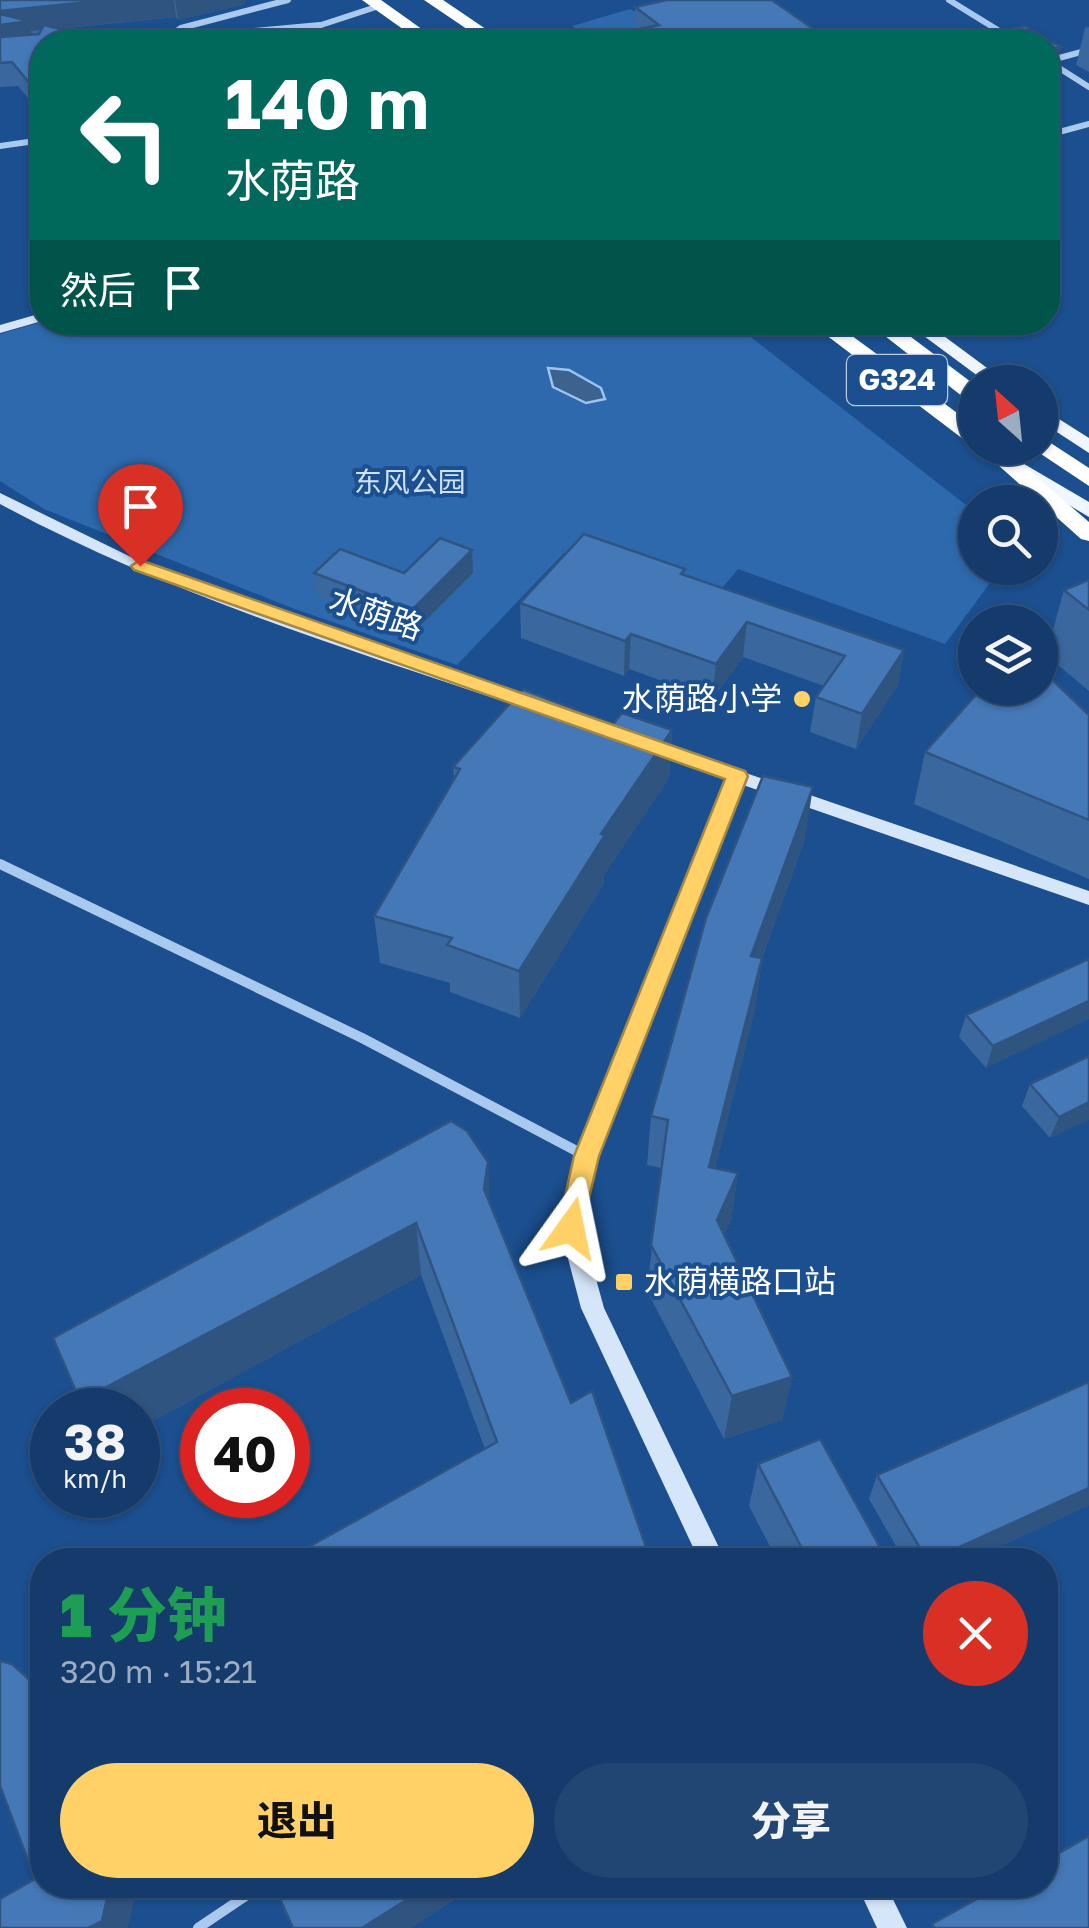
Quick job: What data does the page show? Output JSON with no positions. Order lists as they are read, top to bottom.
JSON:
{
  "streets": {
    "highway": ["G324"],
    "street": ["水荫路"]
  },
  "parks": ["东风公园"],
  "places": {
    "other": ["水荫路小学"],
    "transit": ["水荫横路口站"]
  },
  "north": "top left",
  "page": {
    "turn": ["140 m", "水荫路"],
    "then": "然后",
    "speed": "38 km/h",
    "limit": "40",
    "heading": ["1 分钟", "320 m · 15:21"],
    "buttons": ["退出", "分享"]
  }
}
